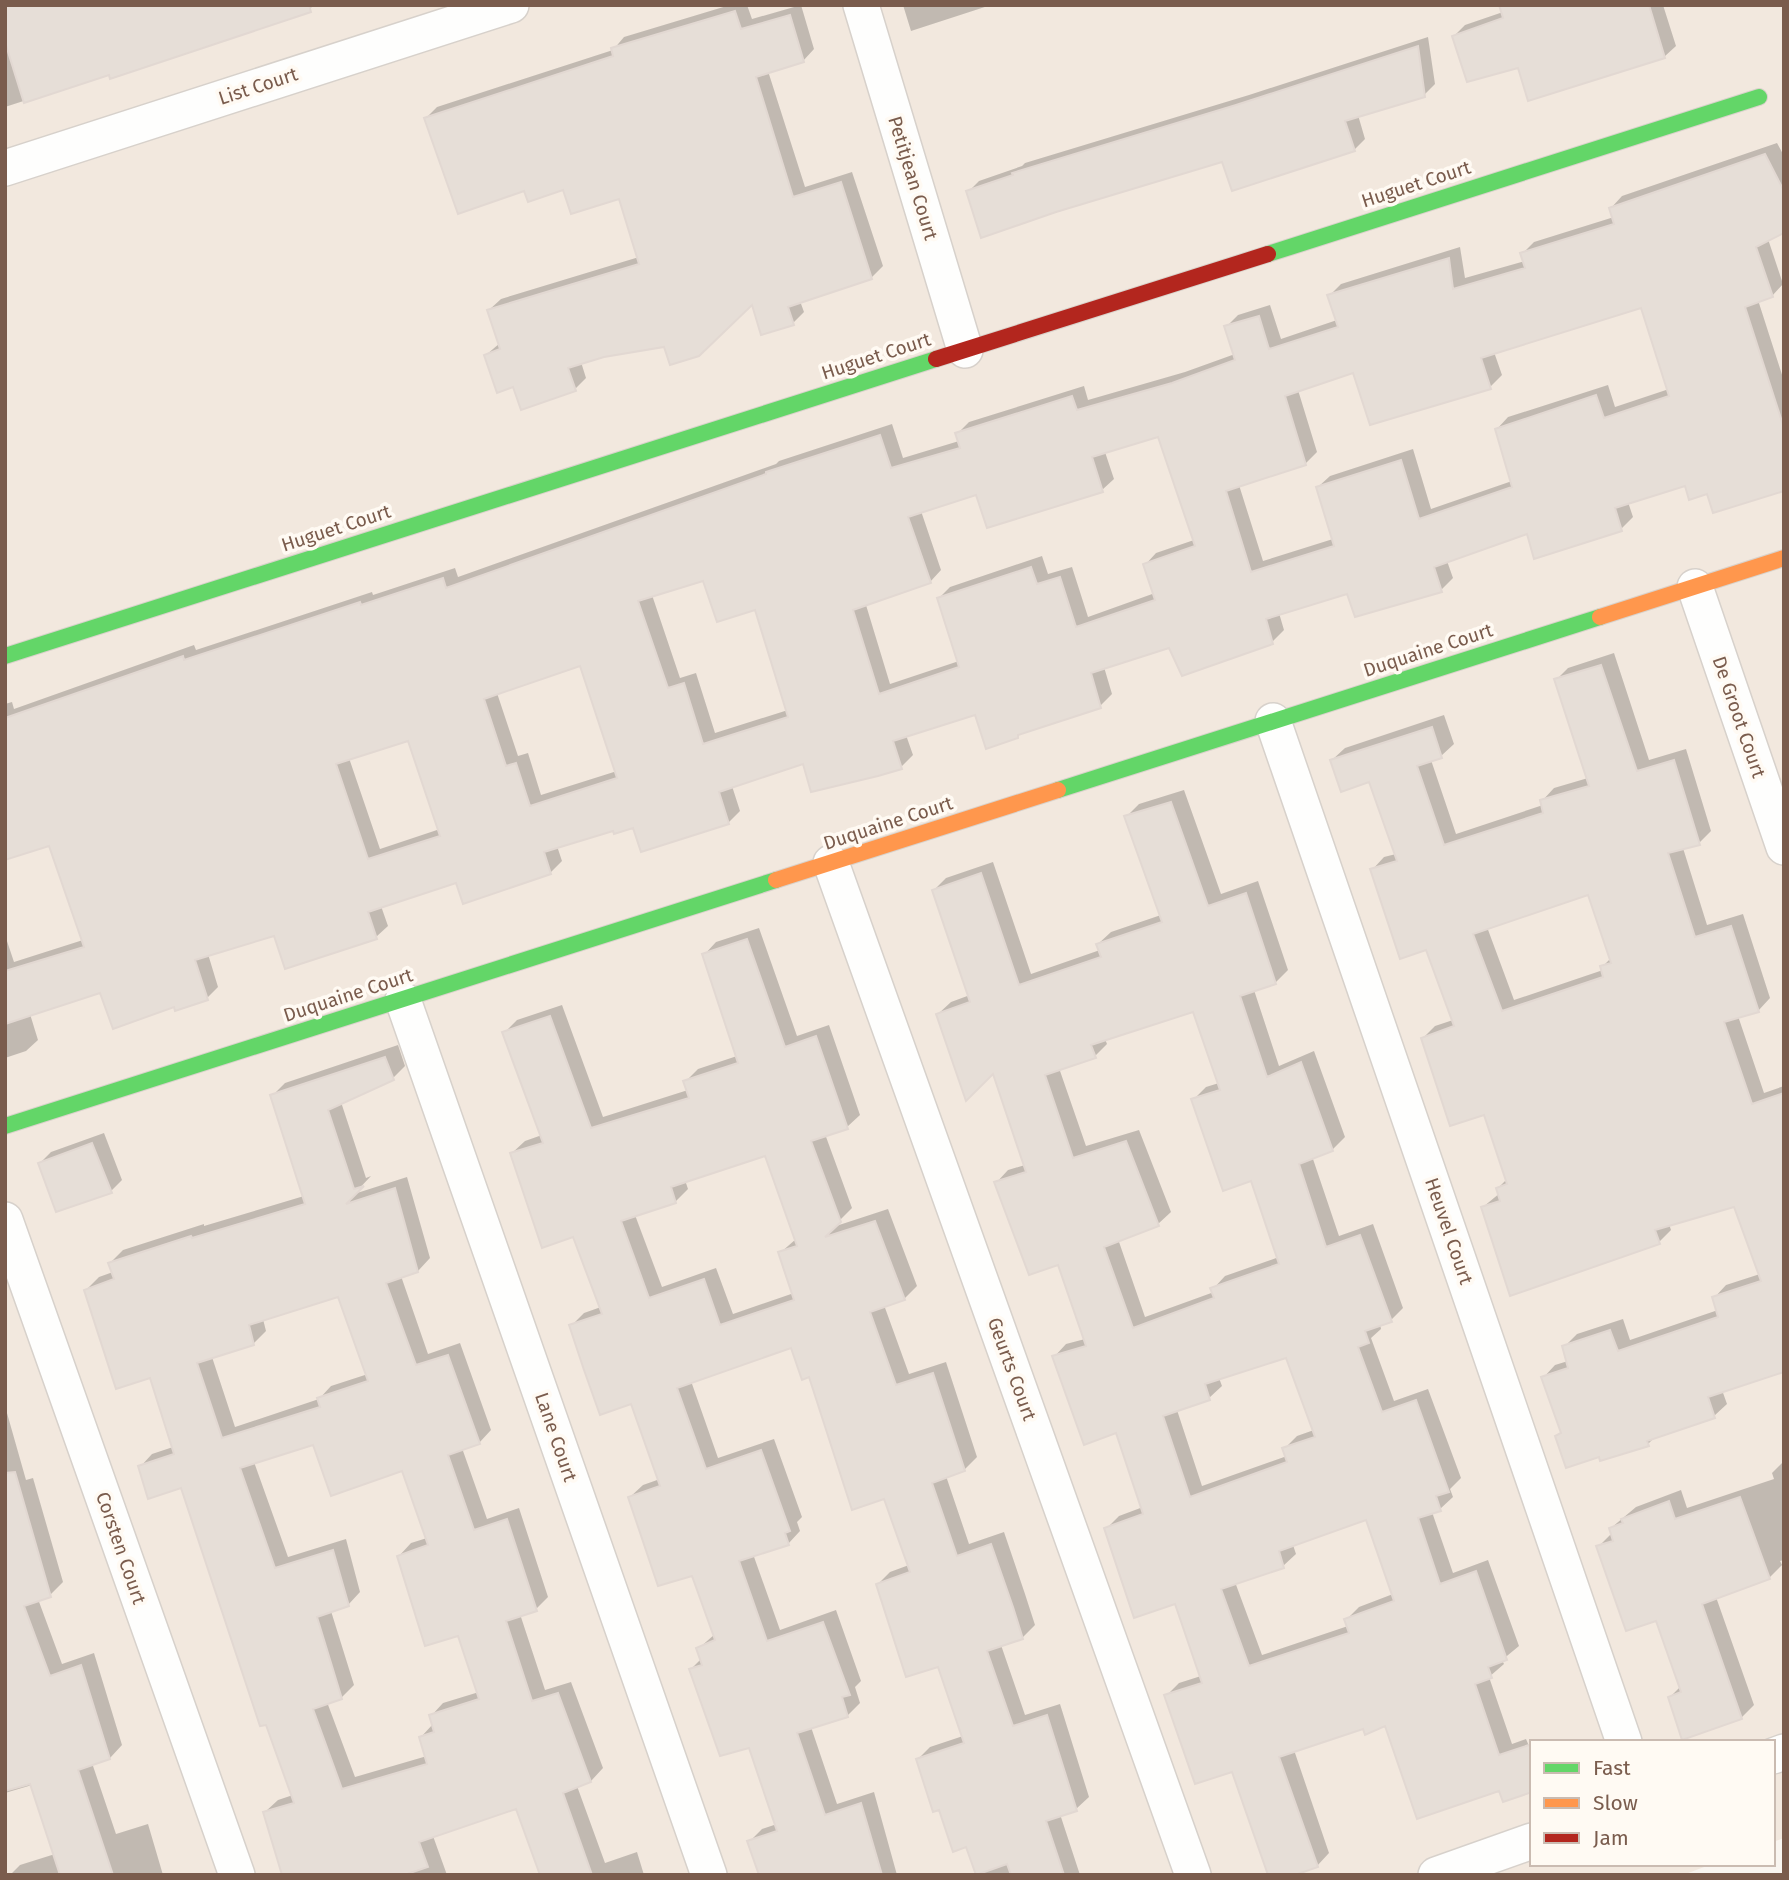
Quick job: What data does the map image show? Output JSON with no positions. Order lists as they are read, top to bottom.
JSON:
{
  "streets": {
    "street": [
      "List Court",
      "Petitjean Court",
      "Huguet Court",
      "Duquaine Court",
      "De Groot Court",
      "Heuvel Court",
      "Geurts Court",
      "Lane Court",
      "Corsten Court"
    ]
  },
  "crossings": [
    ["Petitjean Court", "Huguet Court"],
    ["Duquaine Court", "De Groot Court"],
    ["Duquaine Court", "Heuvel Court"],
    ["Duquaine Court", "Geurts Court"],
    ["Duquaine Court", "Lane Court"]
  ],
  "legend": ["Fast", "Slow", "Jam"]
}
